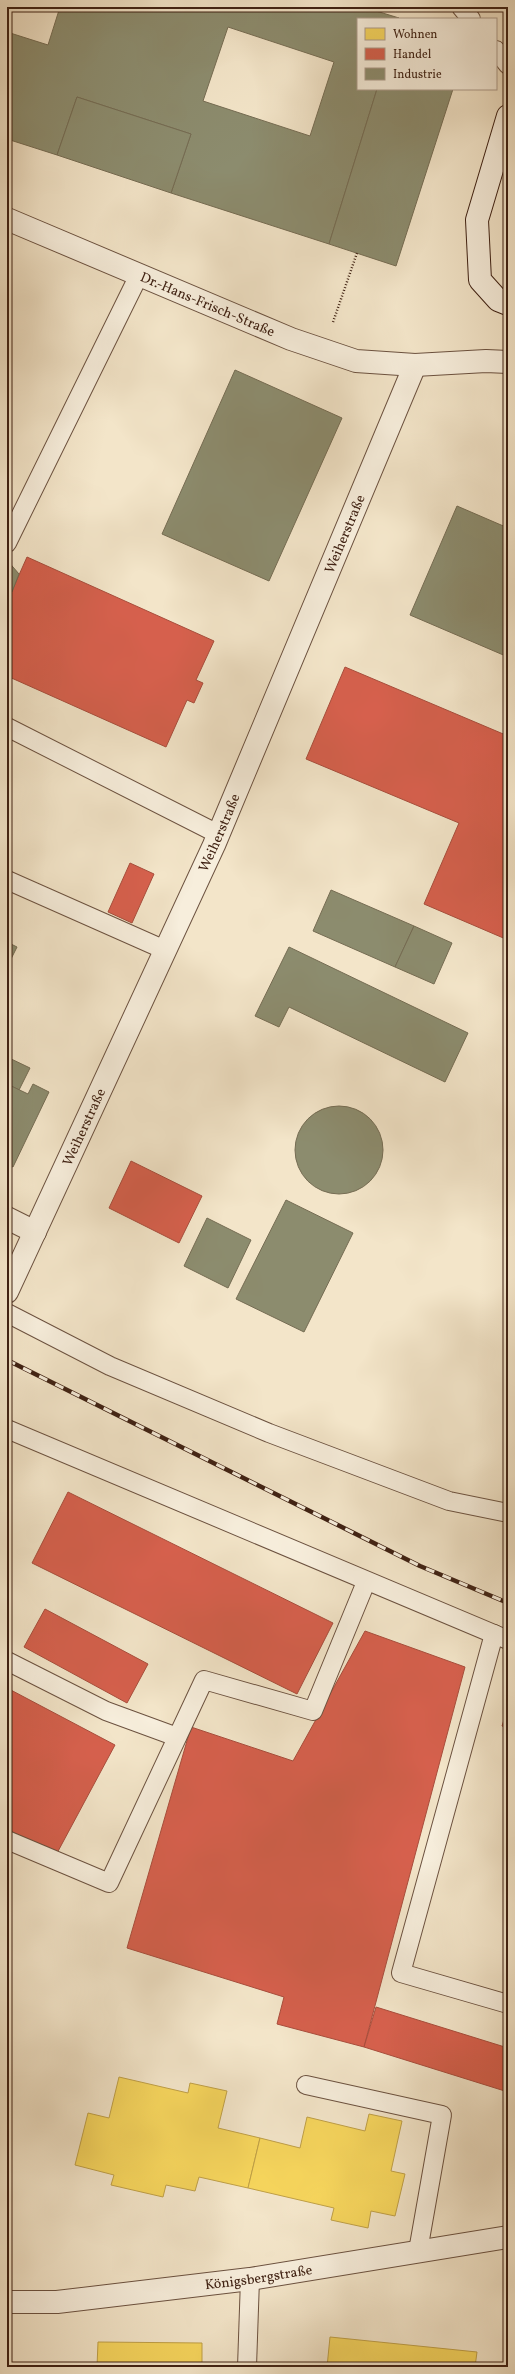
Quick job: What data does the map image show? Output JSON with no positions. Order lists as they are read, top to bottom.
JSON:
{
  "streets": {
    "street": ["Dr.-Hans-Frisch-Straße", "Weiherstraße", "Königsbergstraße"]
  },
  "crossings": [
    ["Dr.-Hans-Frisch-Straße", "Weiherstraße"]
  ],
  "legend": ["Wohnen", "Handel", "Industrie"]
}
